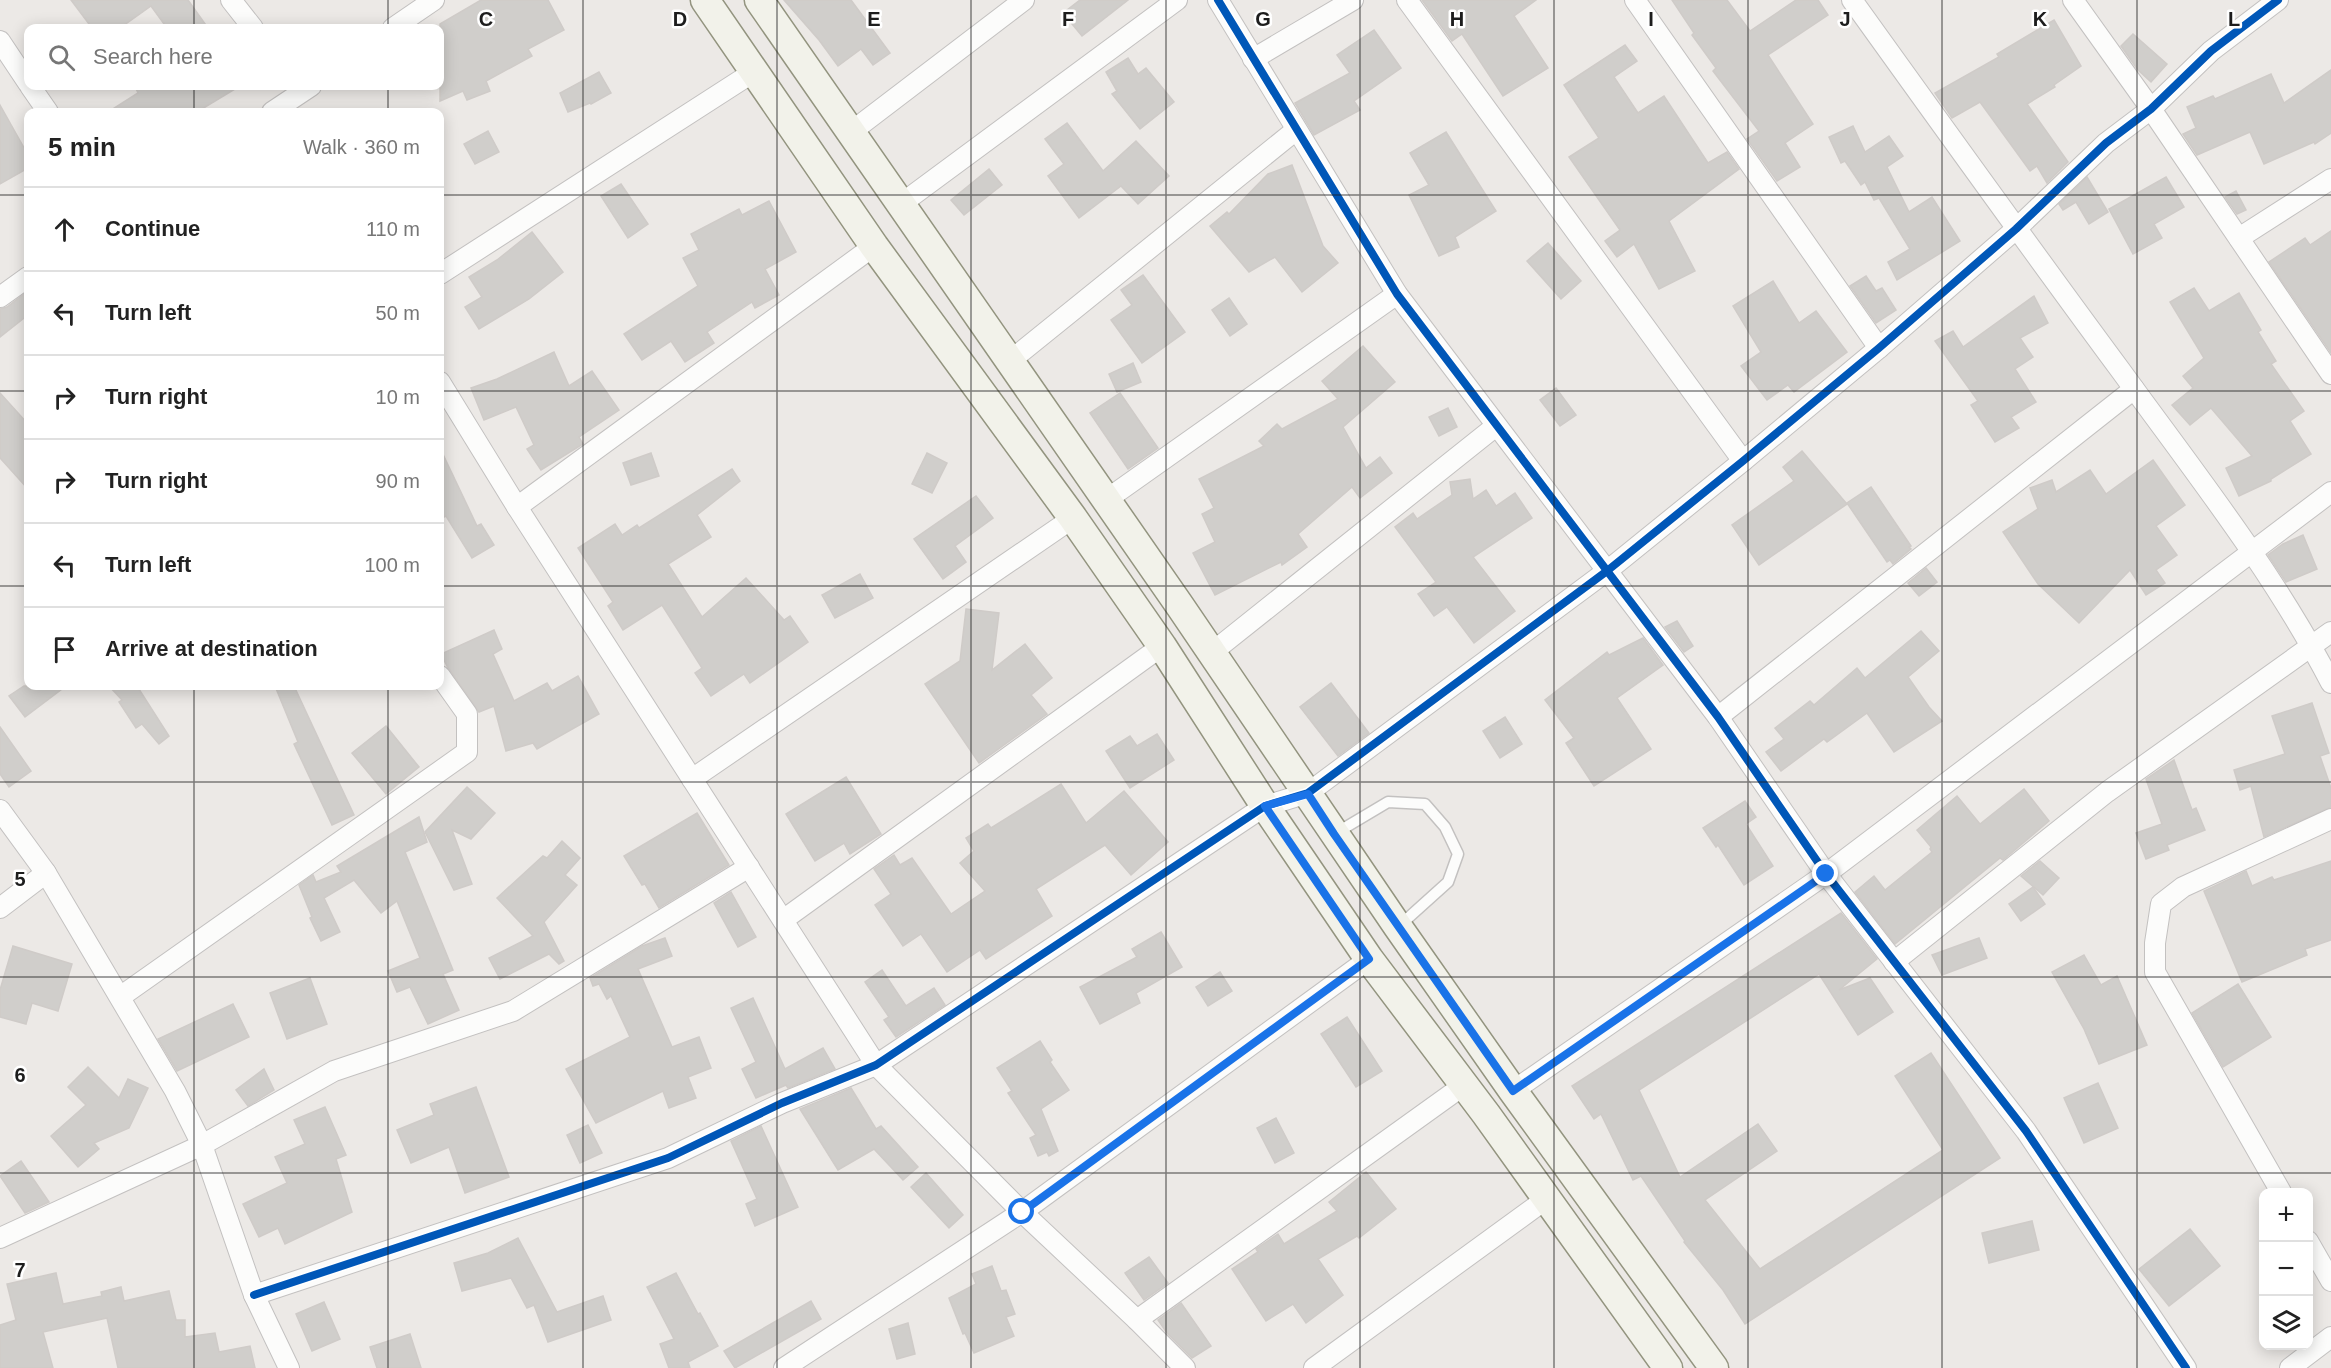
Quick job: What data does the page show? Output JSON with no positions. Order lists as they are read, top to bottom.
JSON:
{
  "page": {
    "search": "Search here",
    "heading": ["5 min", "Walk · 360 m"],
    "list": [
      ["Continue", "110 m"],
      ["Turn left", "50 m"],
      ["Turn right", "10 m"],
      ["Turn right", "90 m"],
      ["Turn left", "100 m"],
      "Arrive at destination"
    ],
    "map_buttons": ["+", "−"]
  },
  "grid": {
    "columns": [
      "C",
      "D",
      "E",
      "F",
      "G",
      "H",
      "I",
      "J",
      "K",
      "L"
    ],
    "rows": ["5", "6", "7"]
  }
}
